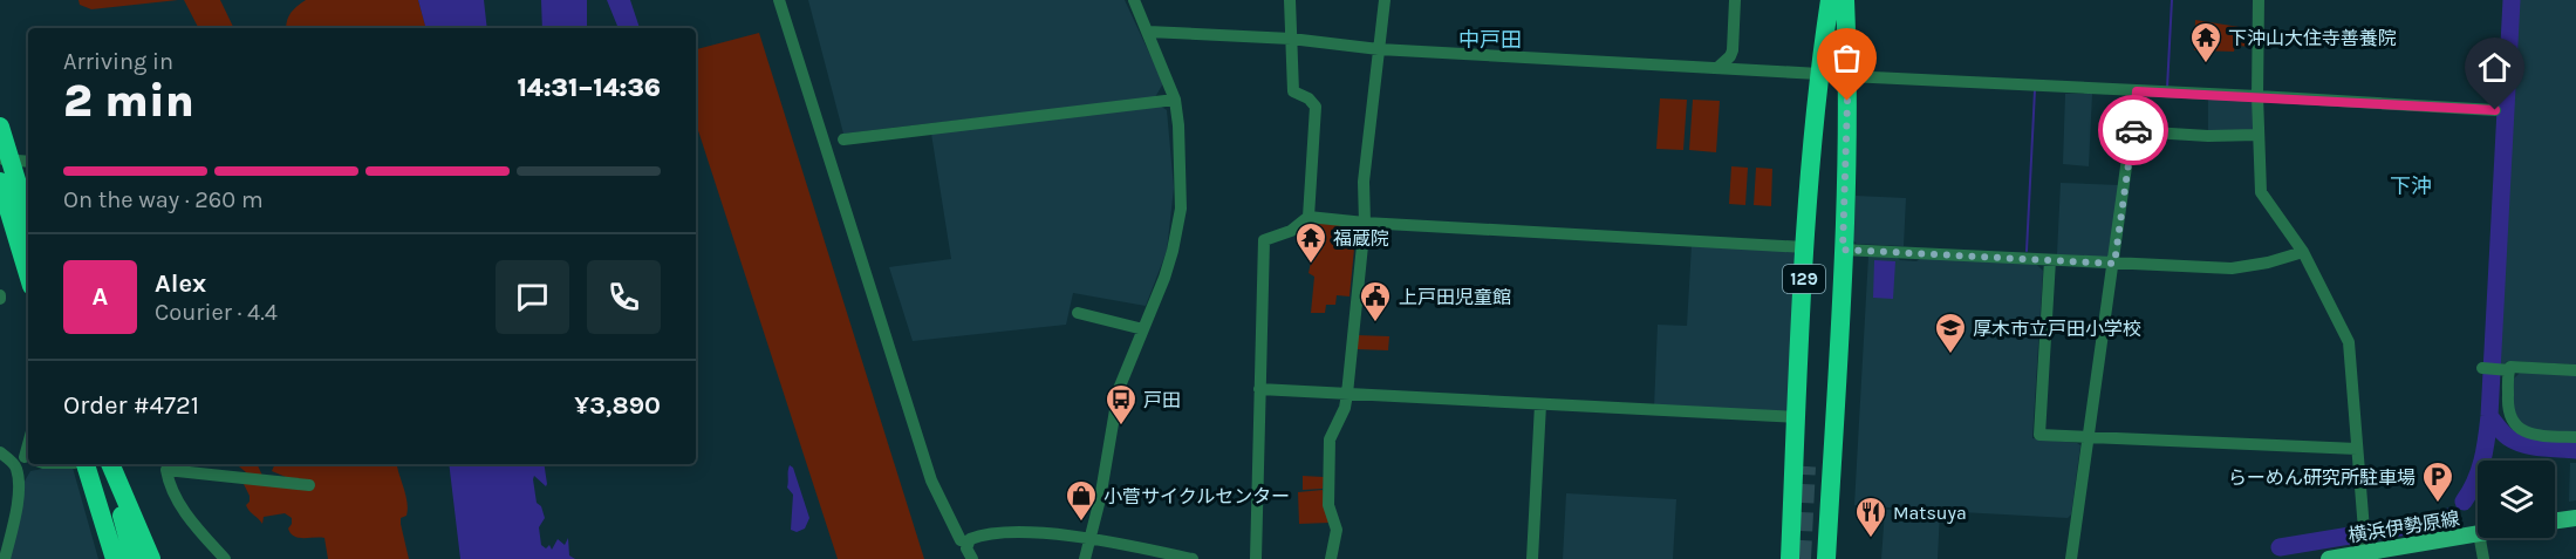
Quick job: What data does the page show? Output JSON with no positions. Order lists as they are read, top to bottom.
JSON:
{
  "streets": {
    "highway": ["129"],
    "main road": ["横浜伊勢原線"]
  },
  "districts": ["中戸田", "下沖"],
  "places": {
    "temple": ["下沖山大住寺善養院", "福蔵院"],
    "public building": ["上戸田児童館"],
    "school or university": ["厚木市立戸田小学校"],
    "bus stop": ["戸田"],
    "parking": ["らーめん研究所駐車場"],
    "shop": ["小菅サイクルセンター"],
    "restaurant": ["Matsuya"]
  },
  "page": {
    "heading": ["2 min", "Arriving in", "14:31–14:36"],
    "panel": [
      "Alex",
      "Courier · 4.4",
      "Order #4721",
      "¥3,890"
    ],
    "bar": "On the way · 260 m",
    "round": "A"
  }
}
